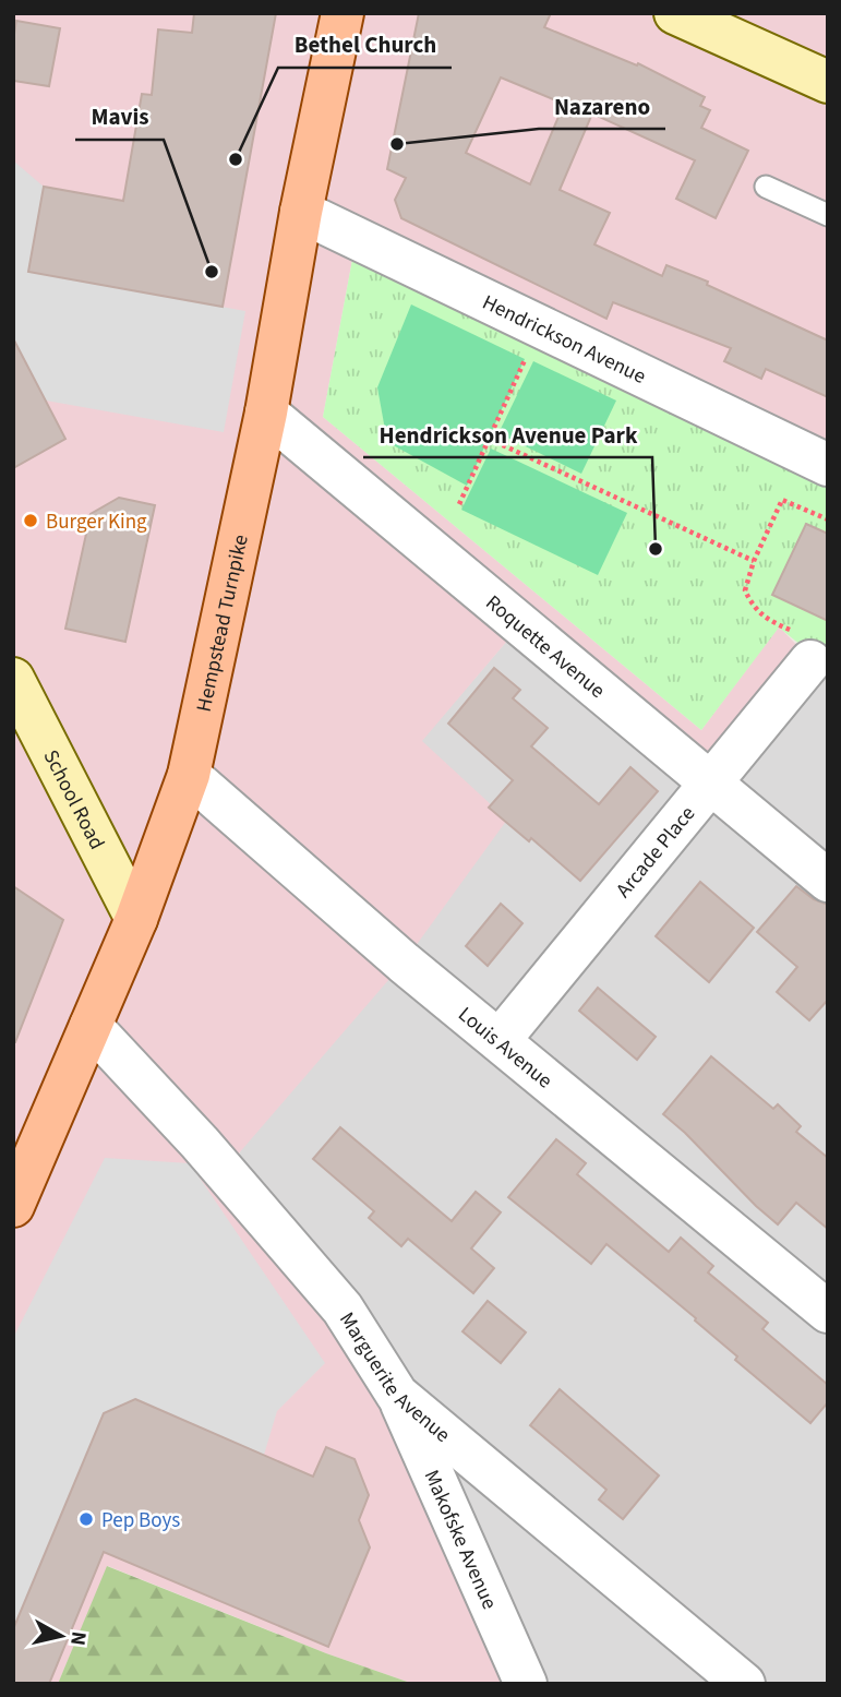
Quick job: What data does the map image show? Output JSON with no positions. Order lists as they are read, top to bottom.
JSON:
{
  "streets": {
    "main road": ["Hempstead Turnpike", "School Road"],
    "street": [
      "Hendrickson Avenue",
      "Roquette Avenue",
      "Arcade Place",
      "Louis Avenue",
      "Marguerite Avenue",
      "Makofske Avenue"
    ]
  },
  "crossings": [
    ["Hendrickson Avenue", "Hempstead Turnpike"],
    ["Hempstead Turnpike", "Roquette Avenue"],
    ["Hempstead Turnpike", "School Road"],
    ["Hempstead Turnpike", "Louis Avenue"],
    ["Hempstead Turnpike", "Marguerite Avenue"],
    ["Roquette Avenue", "Arcade Place"],
    ["Arcade Place", "Louis Avenue"],
    ["Marguerite Avenue", "Makofske Avenue"]
  ],
  "places": [
    "Nazareno",
    "Bethel Church",
    "Mavis",
    "Burger King",
    "Hendrickson Avenue Park",
    "Pep Boys"
  ],
  "north": "right"
}
